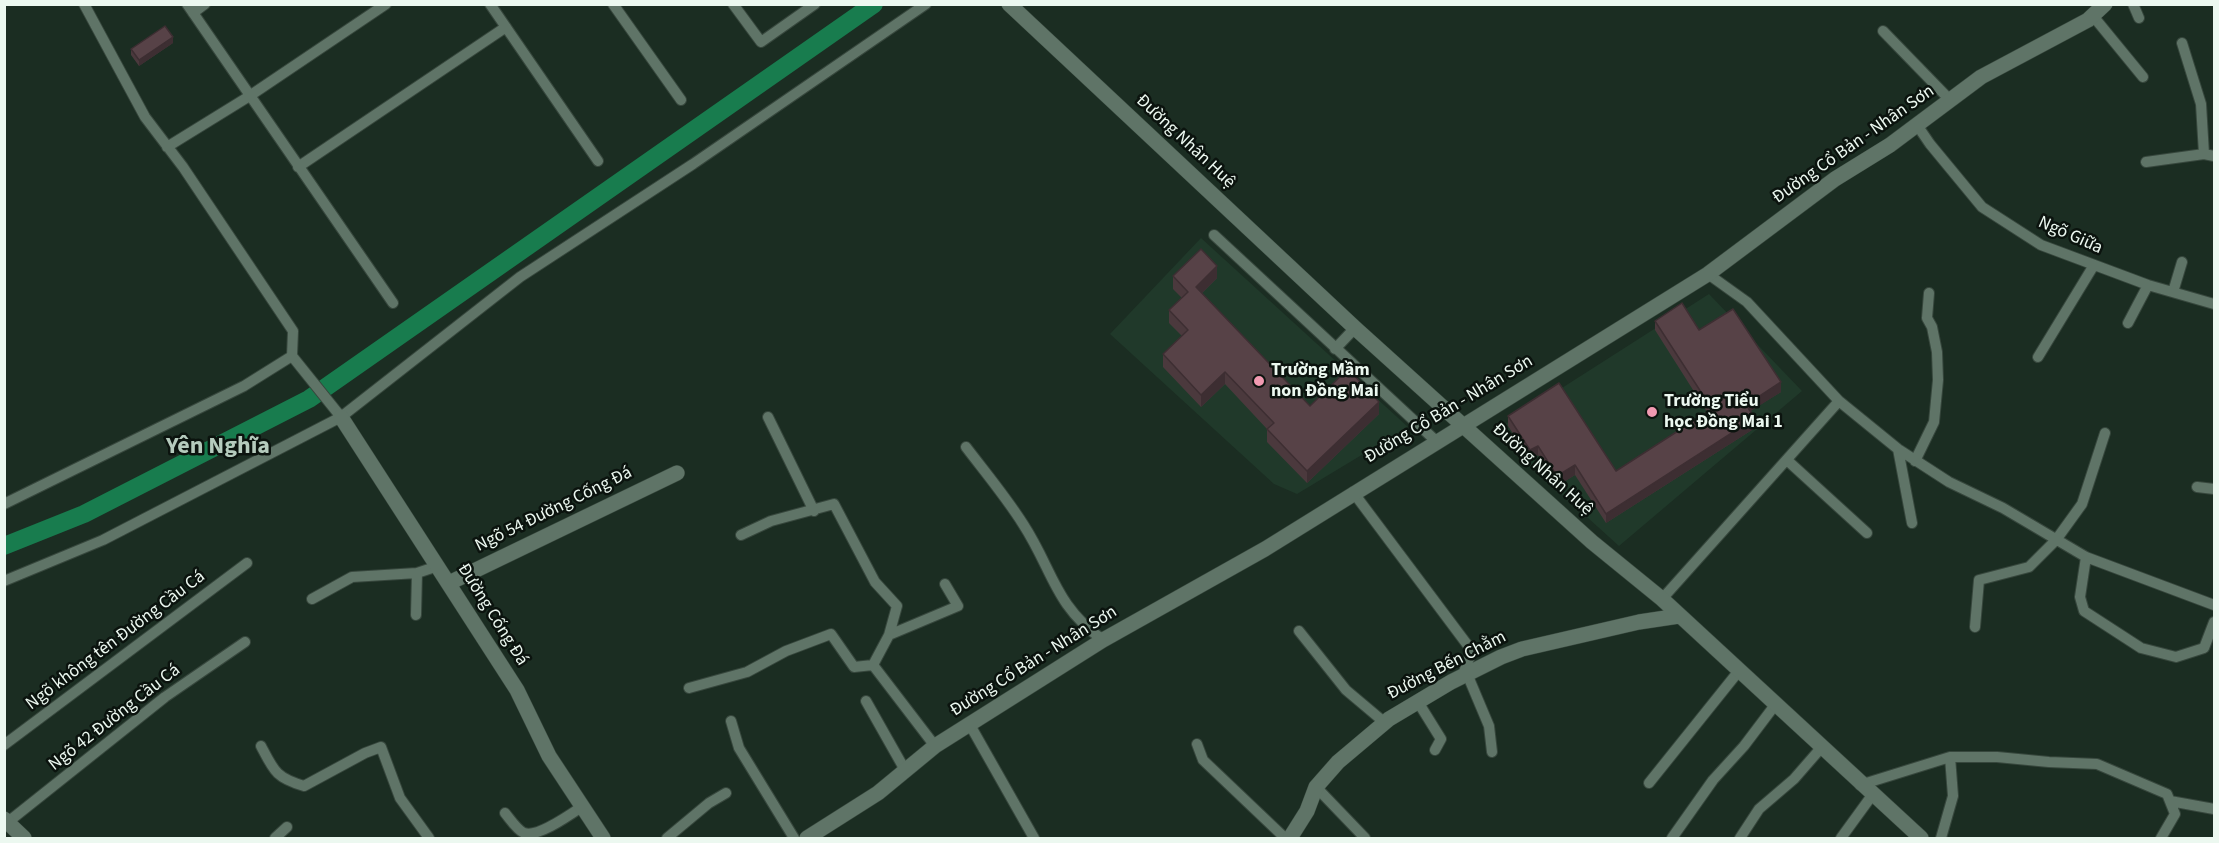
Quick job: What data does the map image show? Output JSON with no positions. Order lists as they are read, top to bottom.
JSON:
{
  "streets": {
    "street": [
      "Đường Nhân Huệ",
      "Đường Cổ Bản - Nhân Sơn",
      "Ngõ 54 Đường Cống Đá",
      "Đường Cống Đá",
      "Đường Bến Chằm"
    ],
    "lane": ["Ngõ Giữa", "Ngõ không tên Đường Cầu Cá", "Ngõ 42 Đường Cầu Cá"]
  },
  "crossings": [
    ["Đường Nhân Huệ", "Đường Cổ Bản - Nhân Sơn"],
    ["Đường Nhân Huệ", "Đường Bến Chằm"],
    ["Đường Cổ Bản - Nhân Sơn", "Ngõ Giữa"],
    ["Ngõ 54 Đường Cống Đá", "Đường Cống Đá"]
  ],
  "districts": ["Yên Nghĩa"],
  "places": ["Trường Mầm non Đồng Mai", "Trường Tiểu học Đồng Mai 1"]
}
